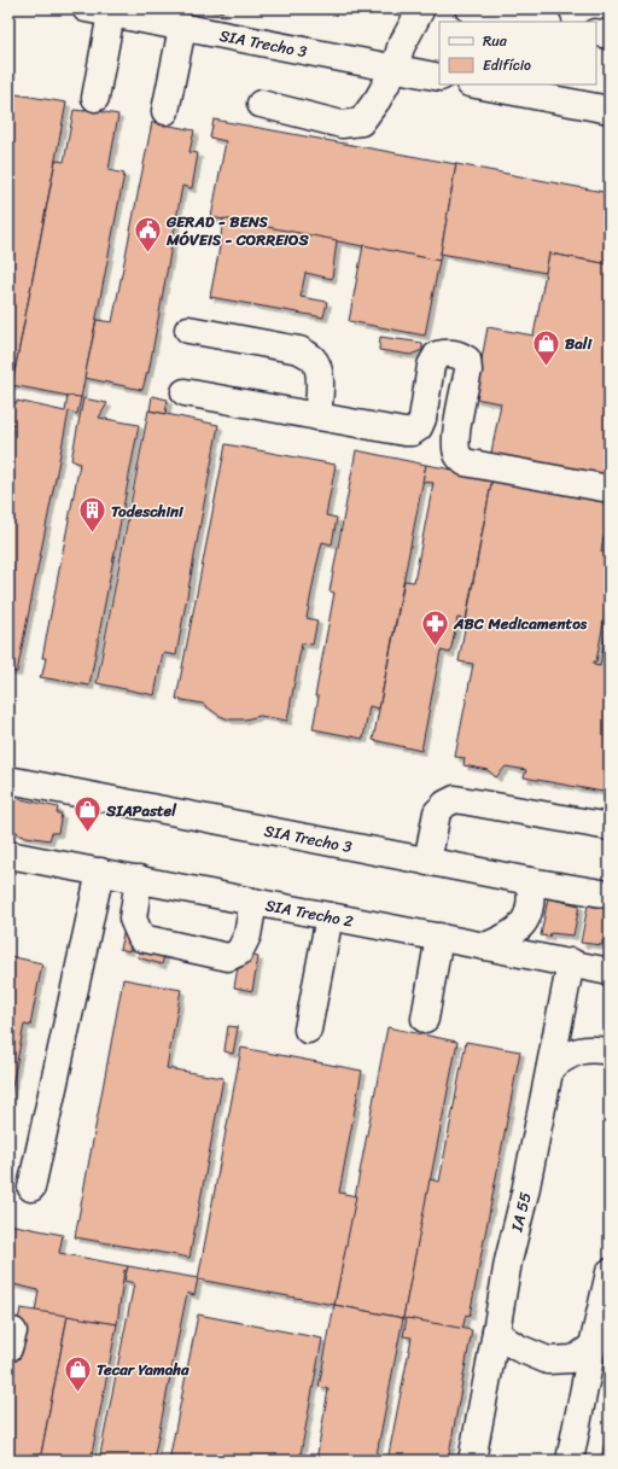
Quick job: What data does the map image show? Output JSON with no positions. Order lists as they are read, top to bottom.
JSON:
{
  "streets": {
    "main road": ["SIA Trecho 3", "SIA Trecho 2", "IA 55"]
  },
  "crossings": [
    ["SIA Trecho 2", "IA 55"]
  ],
  "places": {
    "public building": ["GERAD - BENS MÓVEIS - CORREIOS"],
    "shop": ["Bali", "SIAPastel", "Tecar Yamaha"],
    "building": ["Todeschini"],
    "pharmacy": ["ABC Medicamentos"]
  },
  "legend": ["Rua", "Edifício"]
}
